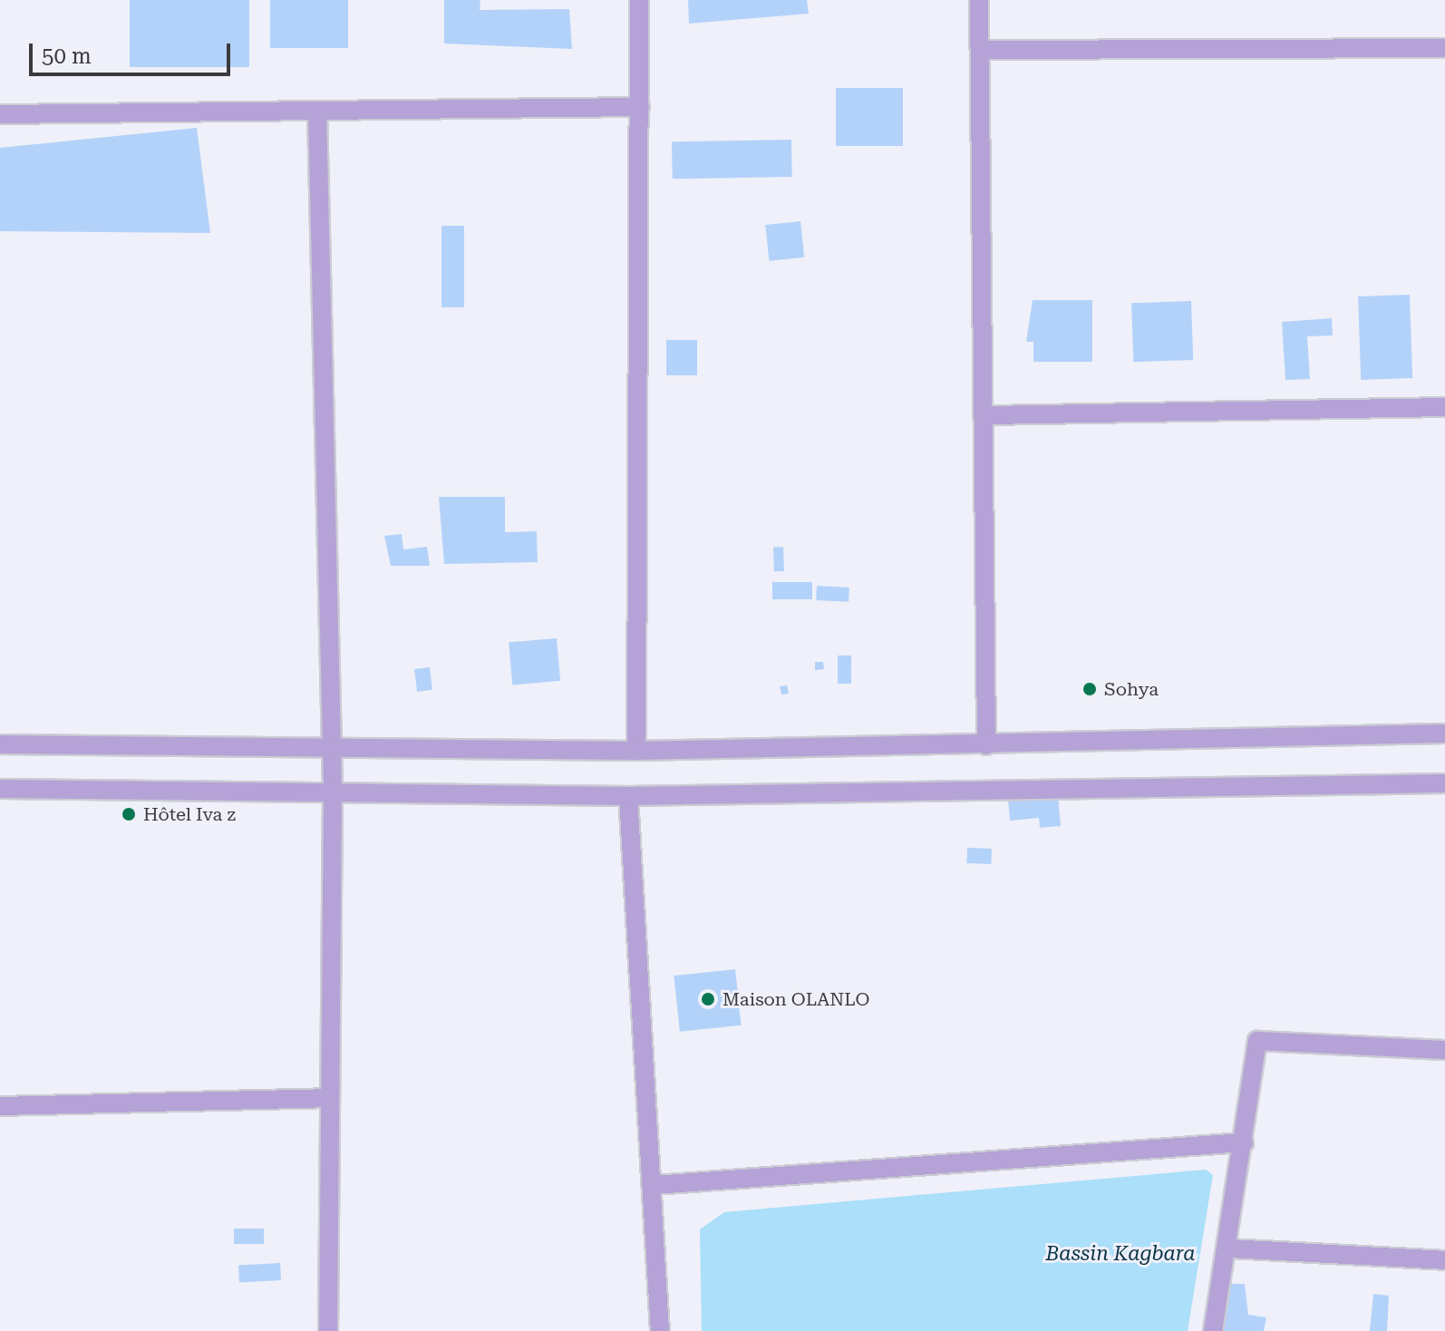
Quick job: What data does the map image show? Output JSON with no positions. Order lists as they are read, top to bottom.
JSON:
{
  "water": ["Bassin Kagbara"],
  "places": ["Sohya", "Hôtel Iva z", "Maison OLANLO"],
  "scale_bar": "50 m"
}
